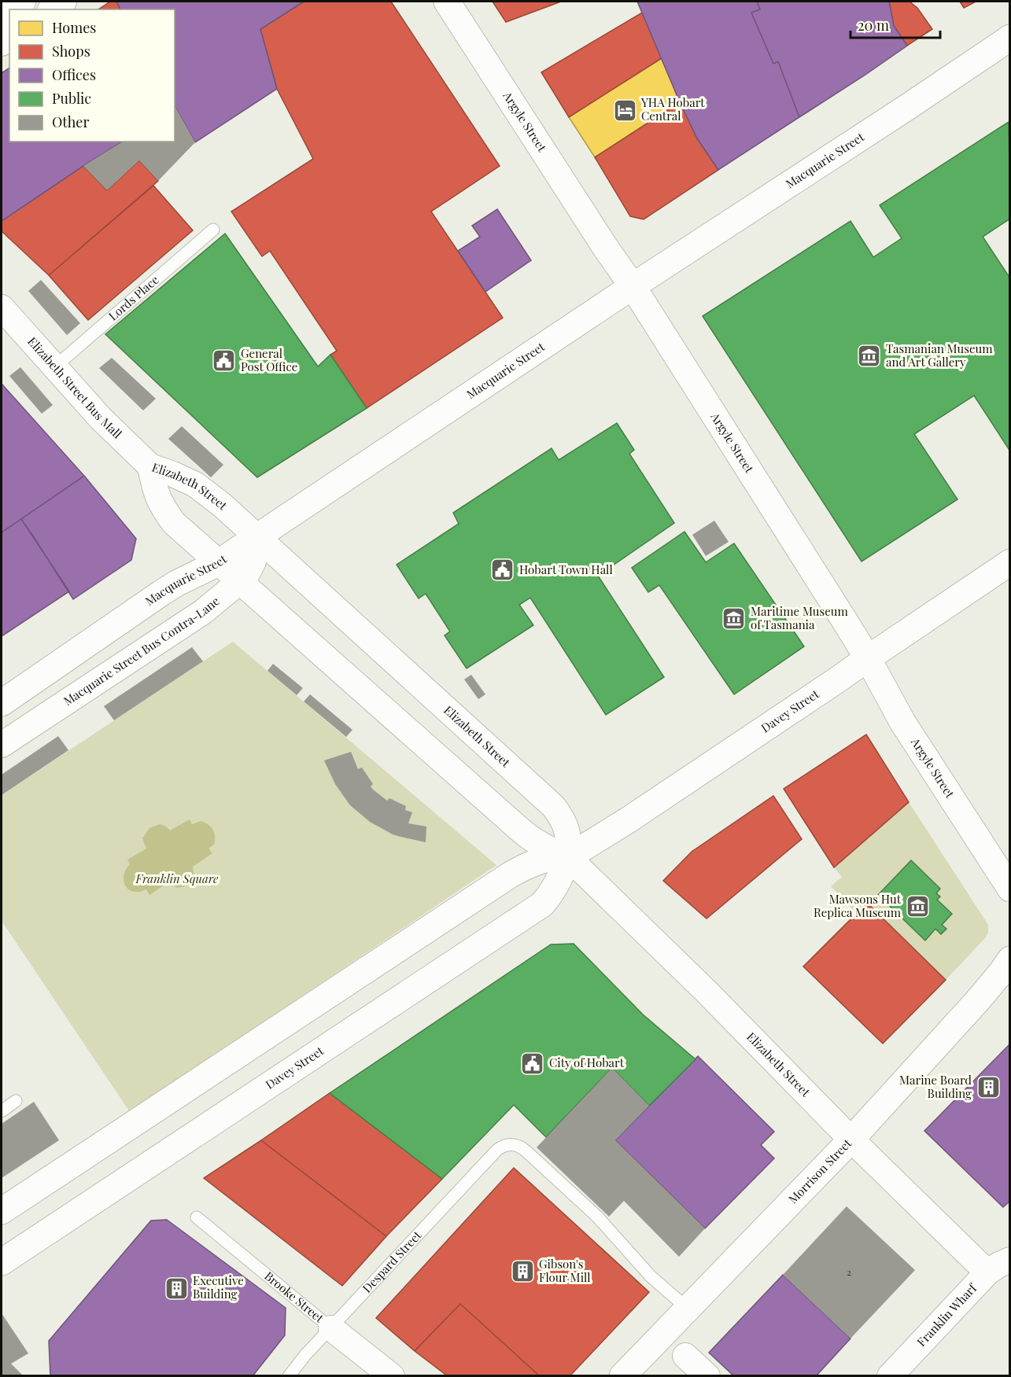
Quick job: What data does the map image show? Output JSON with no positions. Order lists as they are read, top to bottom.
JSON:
{
  "streets": {
    "main road": [
      "Argyle Street",
      "Macquarie Street",
      "Davey Street",
      "Morrison Street"
    ],
    "street": [
      "Elizabeth Street Bus Mall",
      "Elizabeth Street",
      "Macquarie Street Bus Contra-Lane",
      "Brooke Street",
      "Franklin Wharf"
    ],
    "lane": ["Lords Place", "Despard Street"]
  },
  "crossings": [
    ["Argyle Street", "Macquarie Street"],
    ["Argyle Street", "Davey Street"],
    ["Macquarie Street", "Elizabeth Street"],
    ["Macquarie Street", "Macquarie Street Bus Contra-Lane"],
    ["Lords Place", "Elizabeth Street Bus Mall"],
    ["Elizabeth Street Bus Mall", "Elizabeth Street"],
    ["Elizabeth Street", "Macquarie Street Bus Contra-Lane"],
    ["Elizabeth Street", "Davey Street"],
    ["Elizabeth Street", "Morrison Street"],
    ["Elizabeth Street", "Franklin Wharf"],
    ["Morrison Street", "Despard Street"],
    ["Despard Street", "Brooke Street"]
  ],
  "parks": ["Franklin Square"],
  "places": {
    "hotel": ["YHA Hobart Central"],
    "museum": ["Tasmanian Museum and Art Gallery", "Maritime Museum of Tasmania", "Mawsons Hut Replica Museum"],
    "public building": ["General Post Office", "Hobart Town Hall", "City of Hobart"],
    "building": ["Marine Board Building", "Gibson's Flour Mill", "Executive Building"]
  },
  "house_numbers": ["2"],
  "legend": [
    "Homes",
    "Shops",
    "Offices",
    "Public",
    "Other"
  ],
  "scale_bar": "20 m"
}
